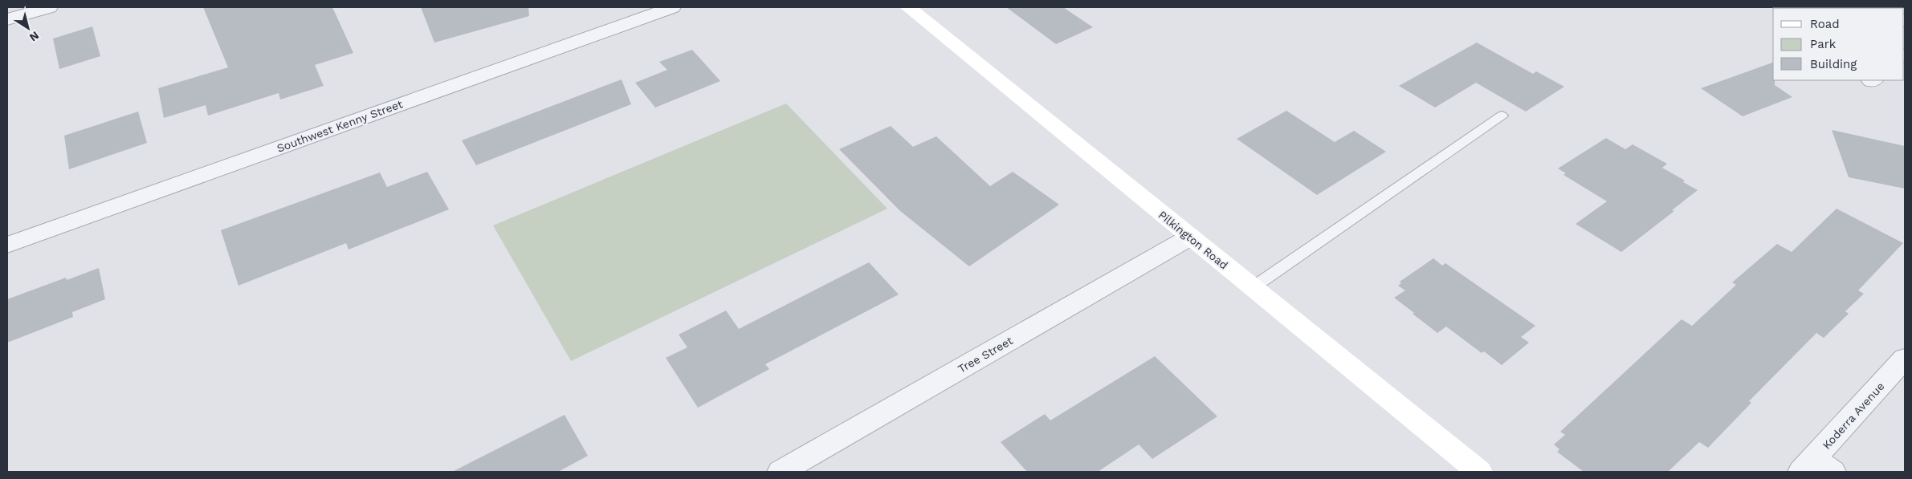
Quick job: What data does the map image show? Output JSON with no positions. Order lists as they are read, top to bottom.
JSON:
{
  "streets": {
    "street": [
      "Southwest Kenny Street",
      "Pilkington Road",
      "Tree Street",
      "Koderra Avenue"
    ]
  },
  "crossings": [
    ["Pilkington Road", "Tree Street"]
  ],
  "legend": ["Road", "Park", "Building"],
  "north": "bottom right"
}
